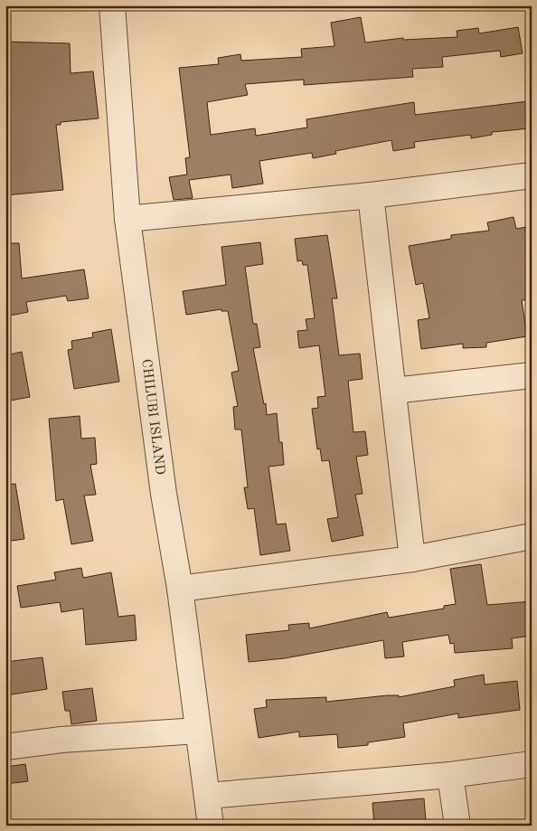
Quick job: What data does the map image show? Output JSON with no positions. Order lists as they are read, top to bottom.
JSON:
{
  "streets": {
    "street": ["CHILUBI ISLAND"]
  }
}
